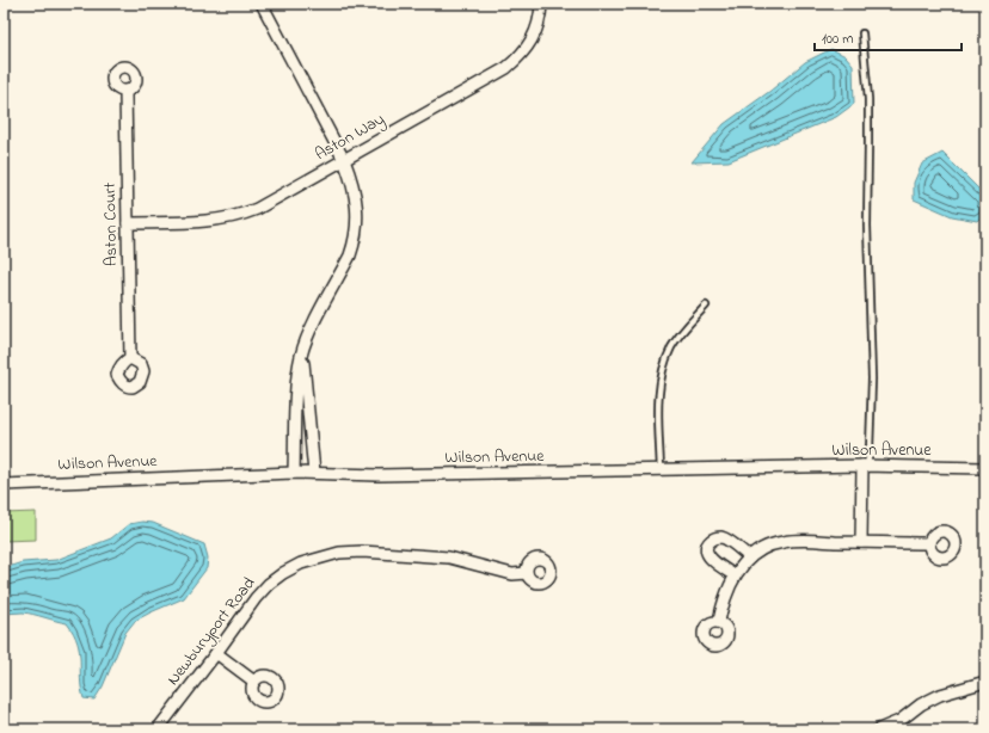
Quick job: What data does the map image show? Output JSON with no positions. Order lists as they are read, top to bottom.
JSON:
{
  "streets": {
    "street": [
      "Aston Way",
      "Aston Court",
      "Wilson Avenue",
      "Newburyport Road"
    ]
  },
  "crossings": [
    ["Aston Way", "Aston Court"]
  ],
  "scale_bar": "100 m"
}
